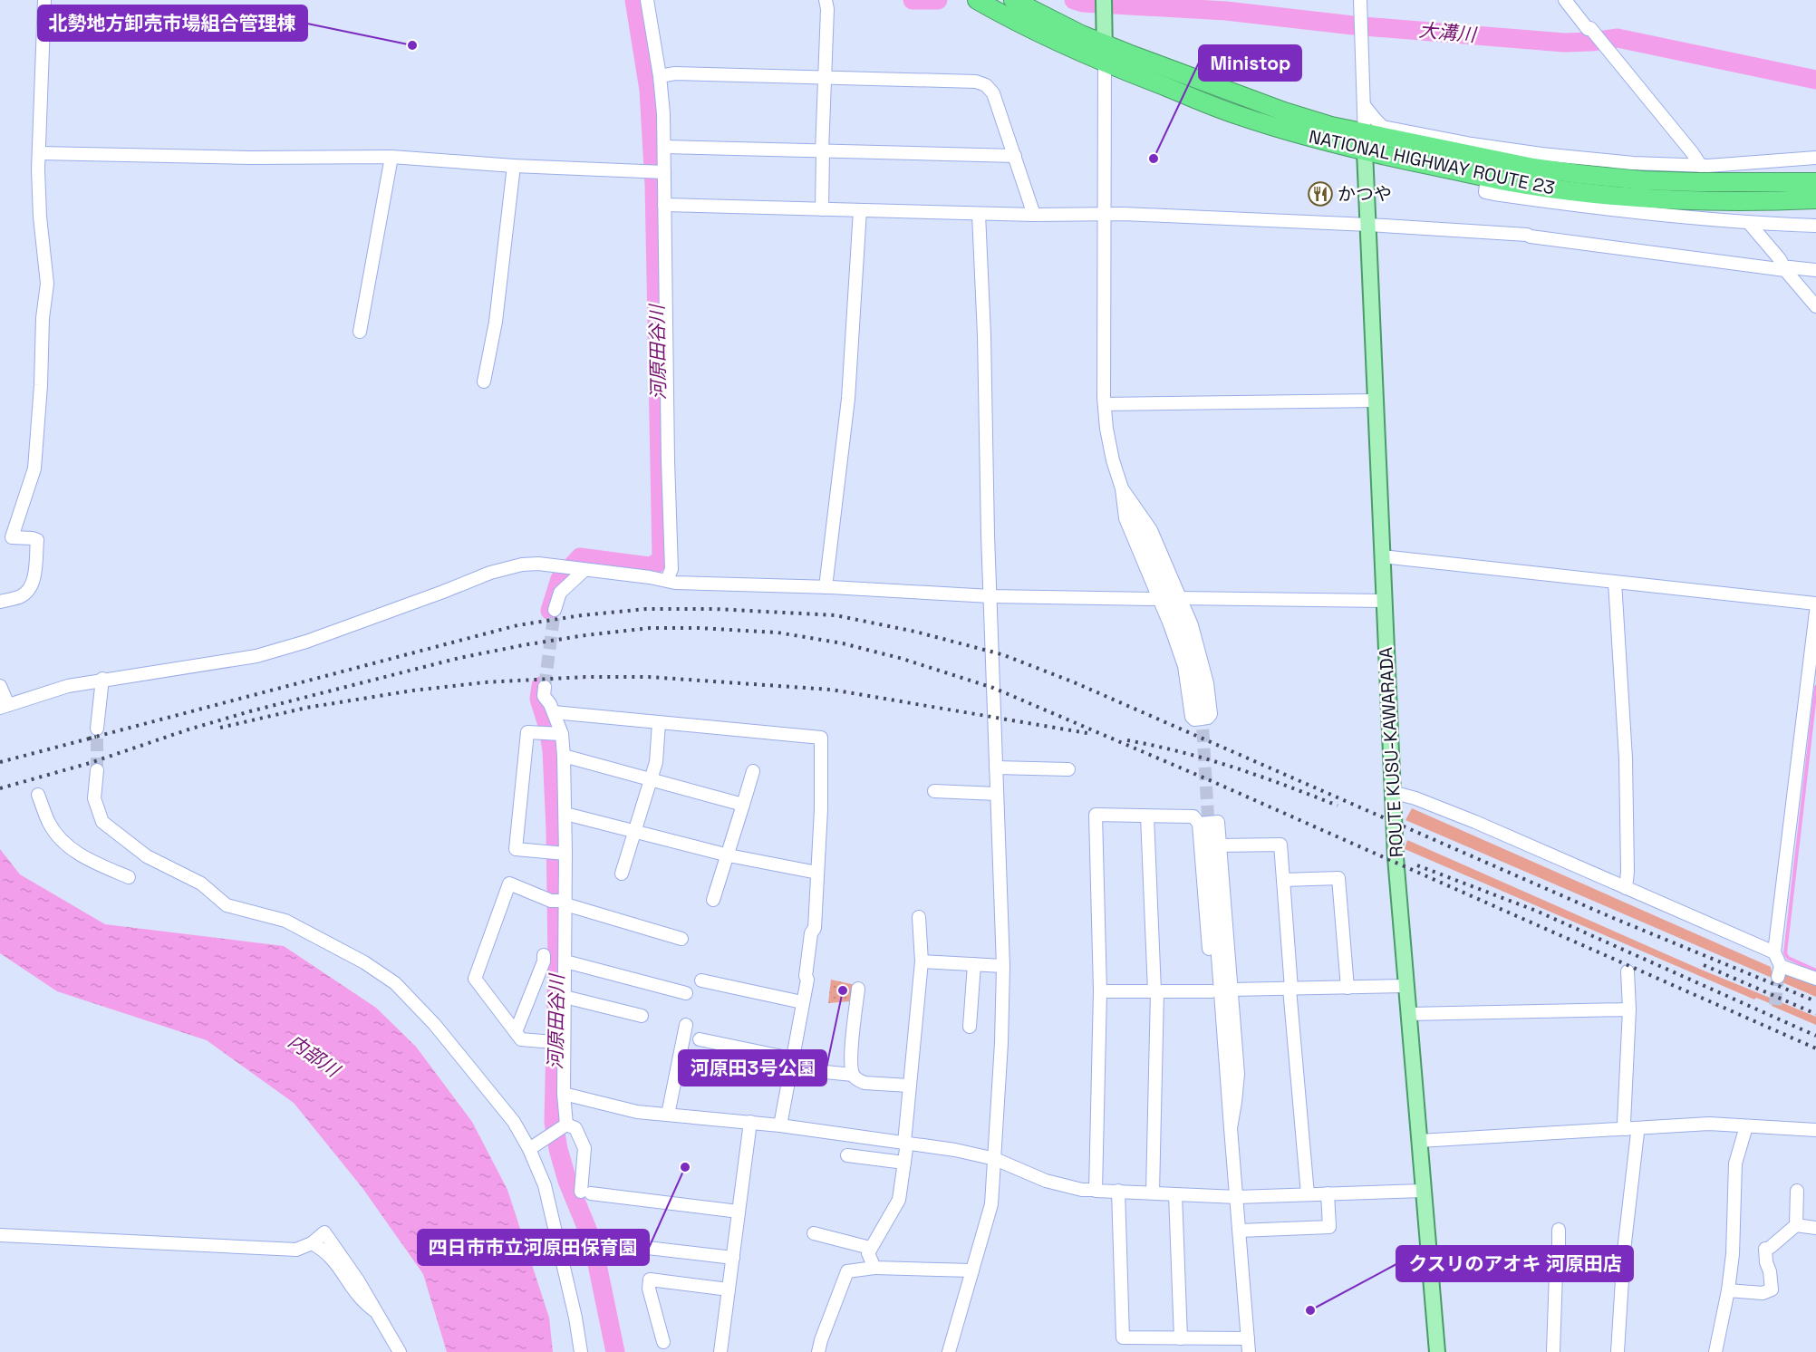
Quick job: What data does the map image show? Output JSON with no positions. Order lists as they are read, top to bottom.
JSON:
{
  "streets": {
    "highway": ["NATIONAL HIGHWAY ROUTE 23"],
    "main road": ["ROUTE KUSU-KAWARADA"]
  },
  "crossings": [
    ["NATIONAL HIGHWAY ROUTE 23", "ROUTE KUSU-KAWARADA"]
  ],
  "water": ["大溝川", "河原田谷川", "内部川"],
  "places": {
    "other": [
      "北勢地方卸売市場組合管理棟",
      "Ministop",
      "河原田3号公園",
      "四日市市立河原田保育園",
      "クスリのアオキ 河原田店"
    ],
    "restaurant": ["かつや"]
  }
}
